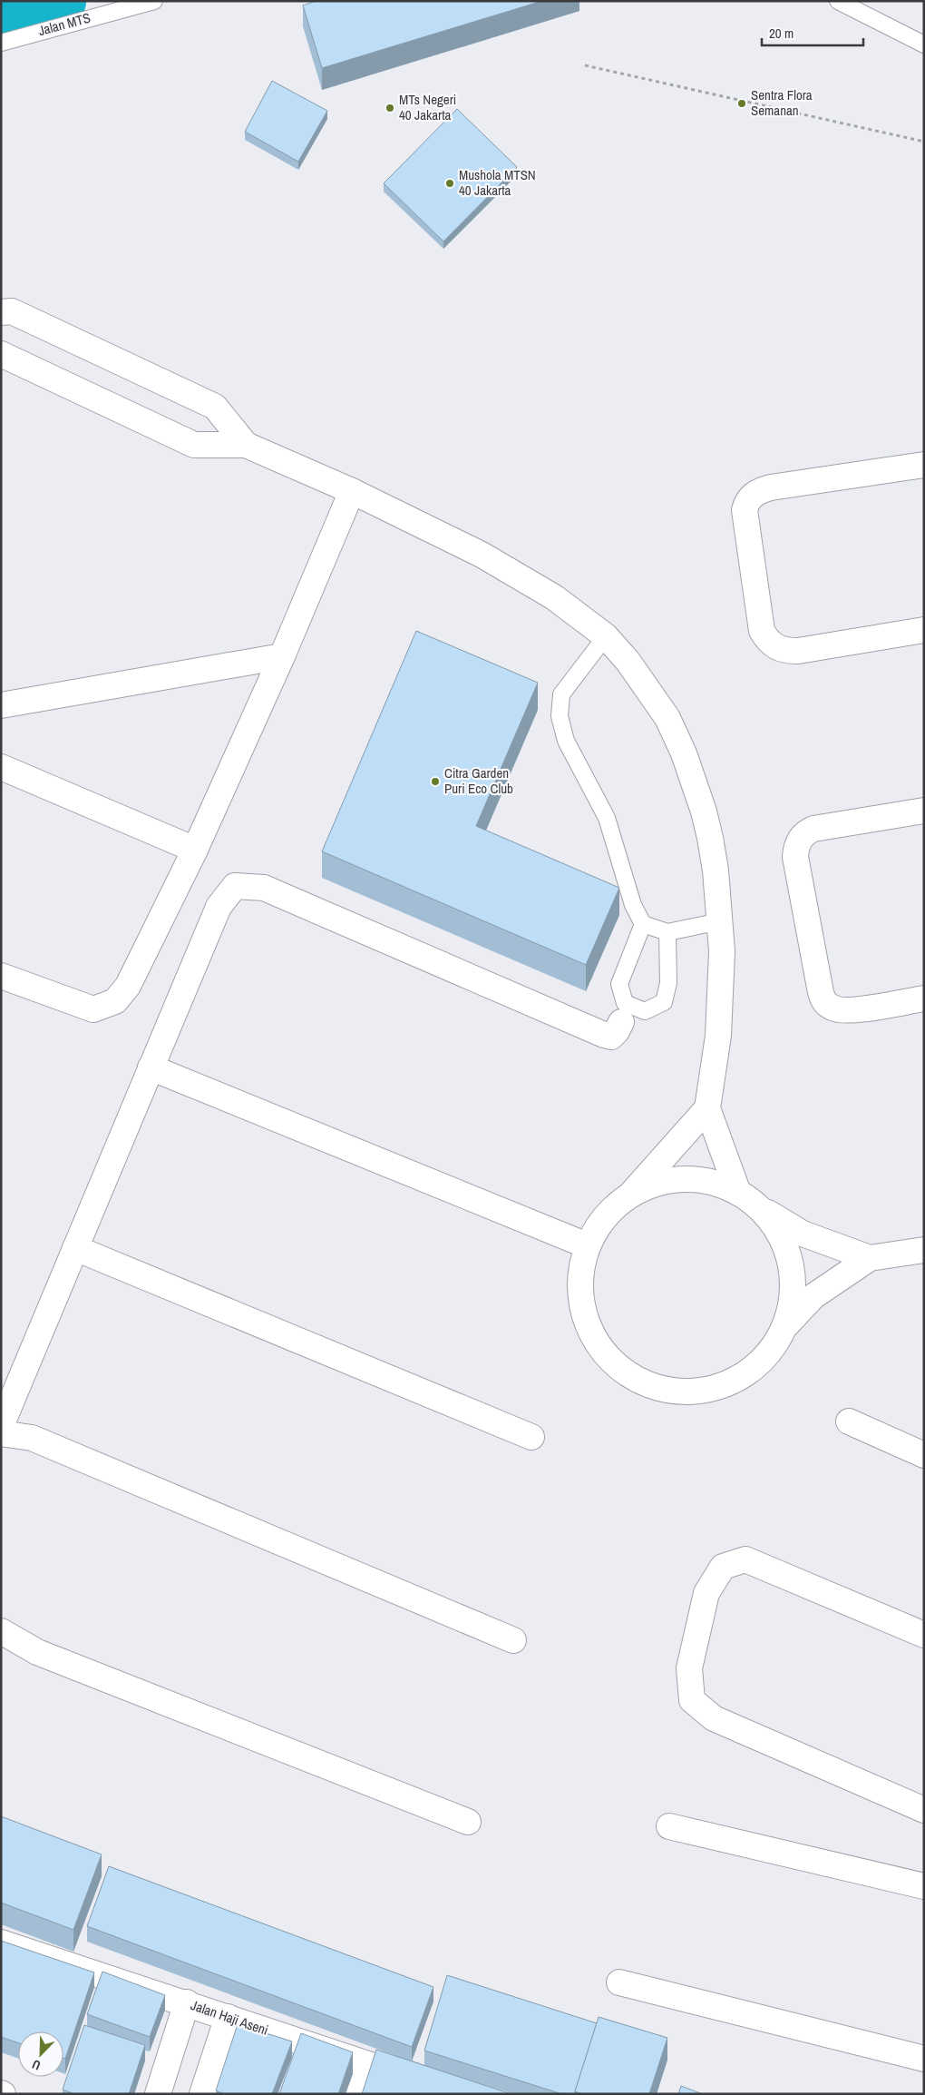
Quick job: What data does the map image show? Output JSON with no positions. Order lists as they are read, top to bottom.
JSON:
{
  "streets": {
    "street": ["Jalan Haji Aseni"],
    "lane": ["Jalan MTS"]
  },
  "places": [
    "Sentra Flora Semanan",
    "MTs Negeri 40 Jakarta",
    "Mushola MTSN 40 Jakarta",
    "Citra Garden Puri Eco Club"
  ],
  "scale_bar": "20 m",
  "north": "bottom left"
}
